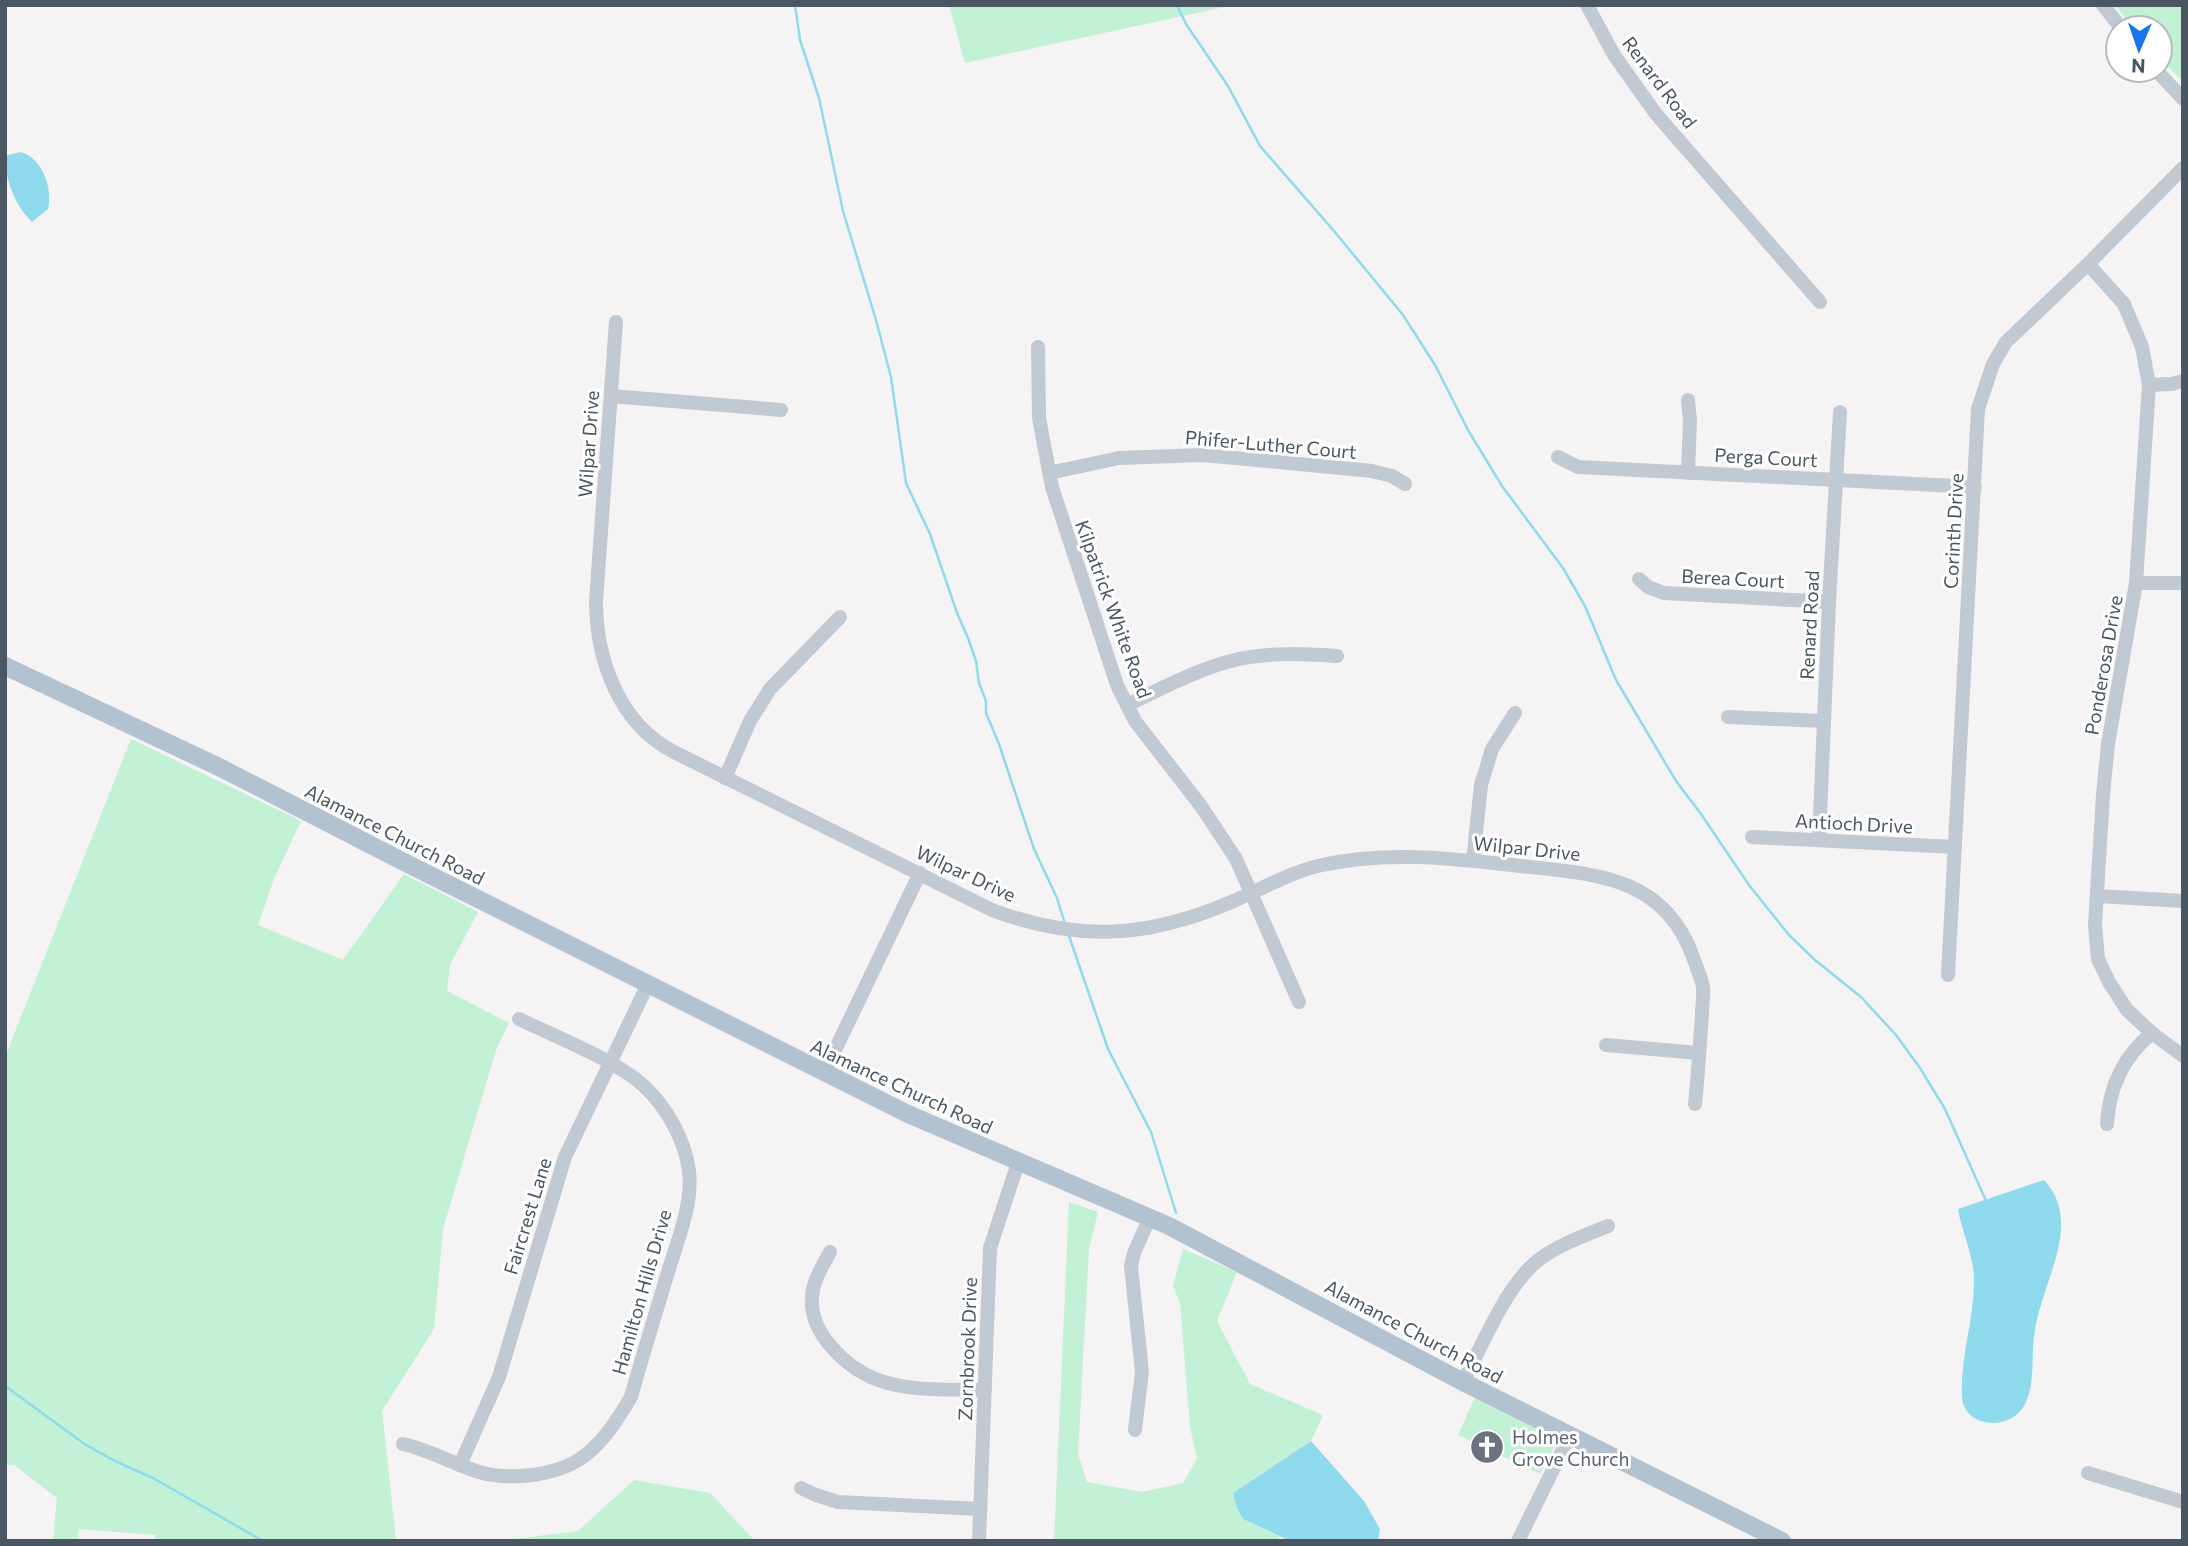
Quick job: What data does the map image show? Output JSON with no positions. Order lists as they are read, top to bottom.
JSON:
{
  "streets": {
    "main road": ["Alamance Church Road"],
    "street": [
      "Renard Road",
      "Wilpar Drive",
      "Phifer-Luther Court",
      "Perga Court",
      "Corinth Drive",
      "Berea Court",
      "Kilpatrick White Road",
      "Ponderosa Drive",
      "Antioch Drive",
      "Faircrest Lane",
      "Hamilton Hills Drive",
      "Zornbrook Drive"
    ]
  },
  "crossings": [
    ["Renard Road", "Perga Court"],
    ["Renard Road", "Berea Court"],
    ["Renard Road", "Antioch Drive"],
    ["Wilpar Drive", "Kilpatrick White Road"],
    ["Phifer-Luther Court", "Kilpatrick White Road"],
    ["Perga Court", "Corinth Drive"],
    ["Corinth Drive", "Ponderosa Drive"],
    ["Corinth Drive", "Antioch Drive"],
    ["Alamance Church Road", "Faircrest Lane"],
    ["Alamance Church Road", "Zornbrook Drive"],
    ["Faircrest Lane", "Hamilton Hills Drive"]
  ],
  "places": {
    "church": ["Holmes Grove Church"]
  },
  "north": "bottom"
}
